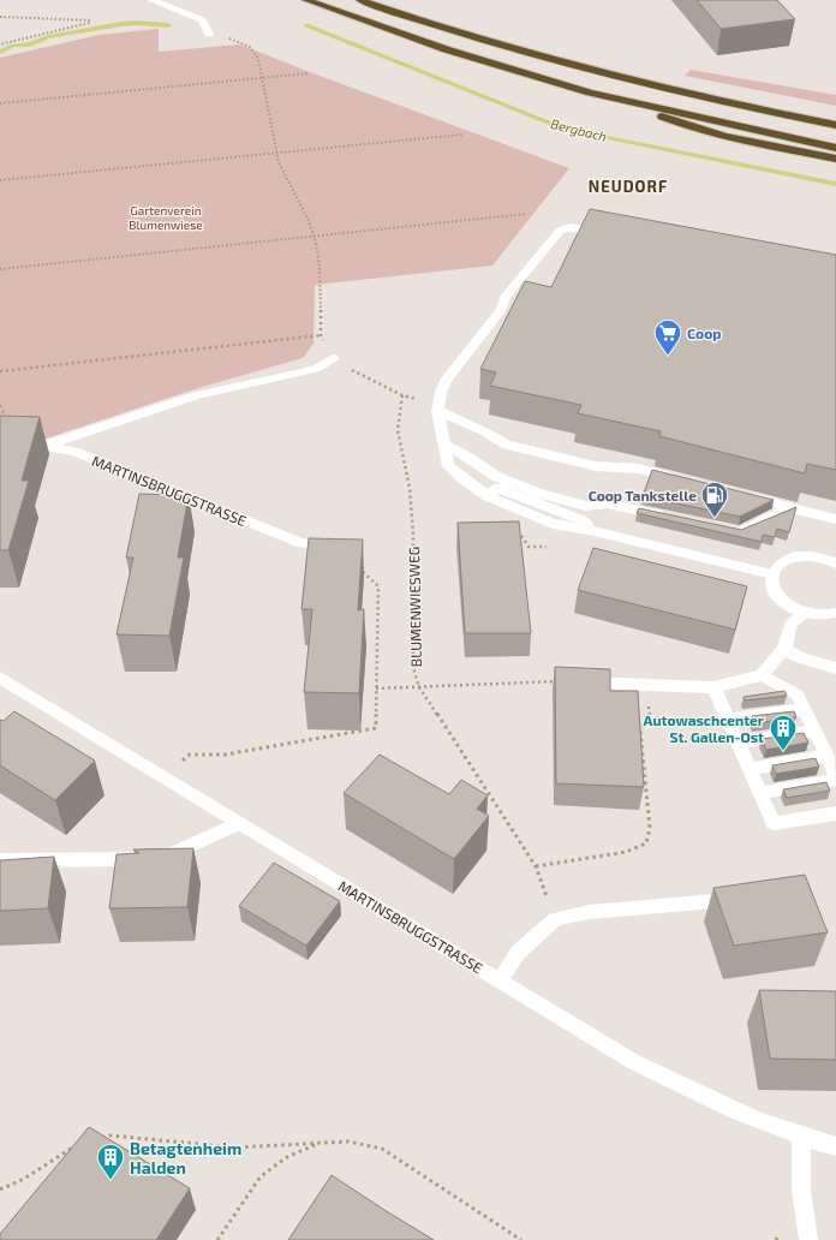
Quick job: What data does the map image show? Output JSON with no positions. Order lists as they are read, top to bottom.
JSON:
{
  "streets": {
    "street": ["MARTINSBRUGGSTRASSE"],
    "path": ["BLUMENWIESWEG"]
  },
  "districts": ["NEUDORF"],
  "water": ["Bergbach"],
  "parks": ["Gartenverein Blumenwiese"],
  "places": {
    "supermarket": ["Coop"],
    "fuel station": ["Coop Tankstelle"],
    "building": ["Autowaschcenter St. Gallen-Ost", "Betagtenheim Halden"]
  }
}
